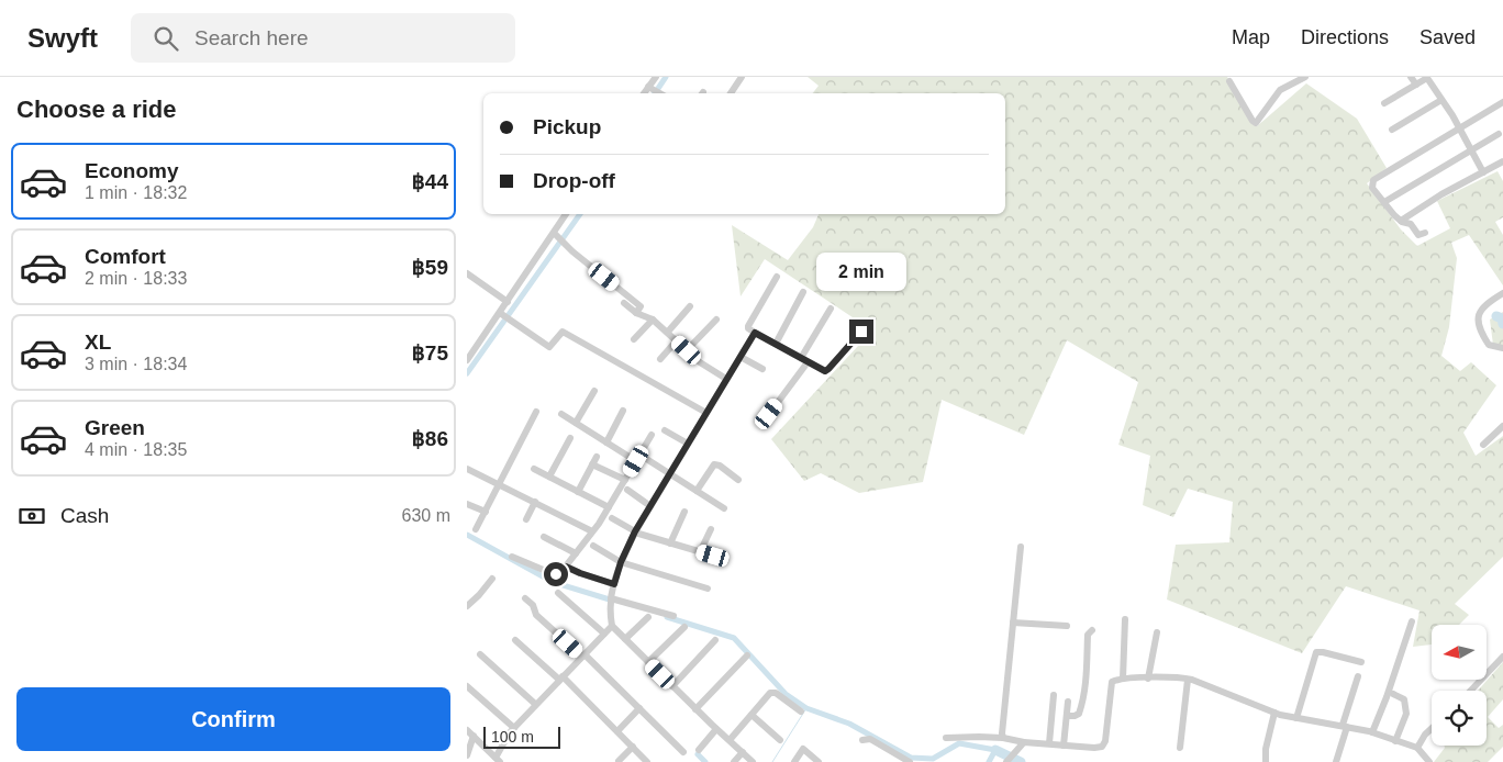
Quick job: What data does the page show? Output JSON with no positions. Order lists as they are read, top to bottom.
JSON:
{
  "scale_bar": "100 m",
  "north": "left",
  "page": {
    "header": "Swyft",
    "search": "Search here",
    "nav": ["Map", "Directions", "Saved"],
    "heading": "Choose a ride",
    "banner": ["Pickup", "Drop-off"],
    "list": [
      {
        "name": "Economy",
        "note": "1 min · 18:32",
        "value": "฿44"
      },
      {
        "name": "Comfort",
        "note": "2 min · 18:33",
        "value": "฿59"
      },
      {
        "name": "XL",
        "note": "3 min · 18:34",
        "value": "฿75"
      },
      {
        "name": "Green",
        "note": "4 min · 18:35",
        "value": "฿86"
      }
    ],
    "bubble": "2 min",
    "pay": ["Cash", "630 m"],
    "buttons": "Confirm",
    "scale": "100 m"
  }
}
